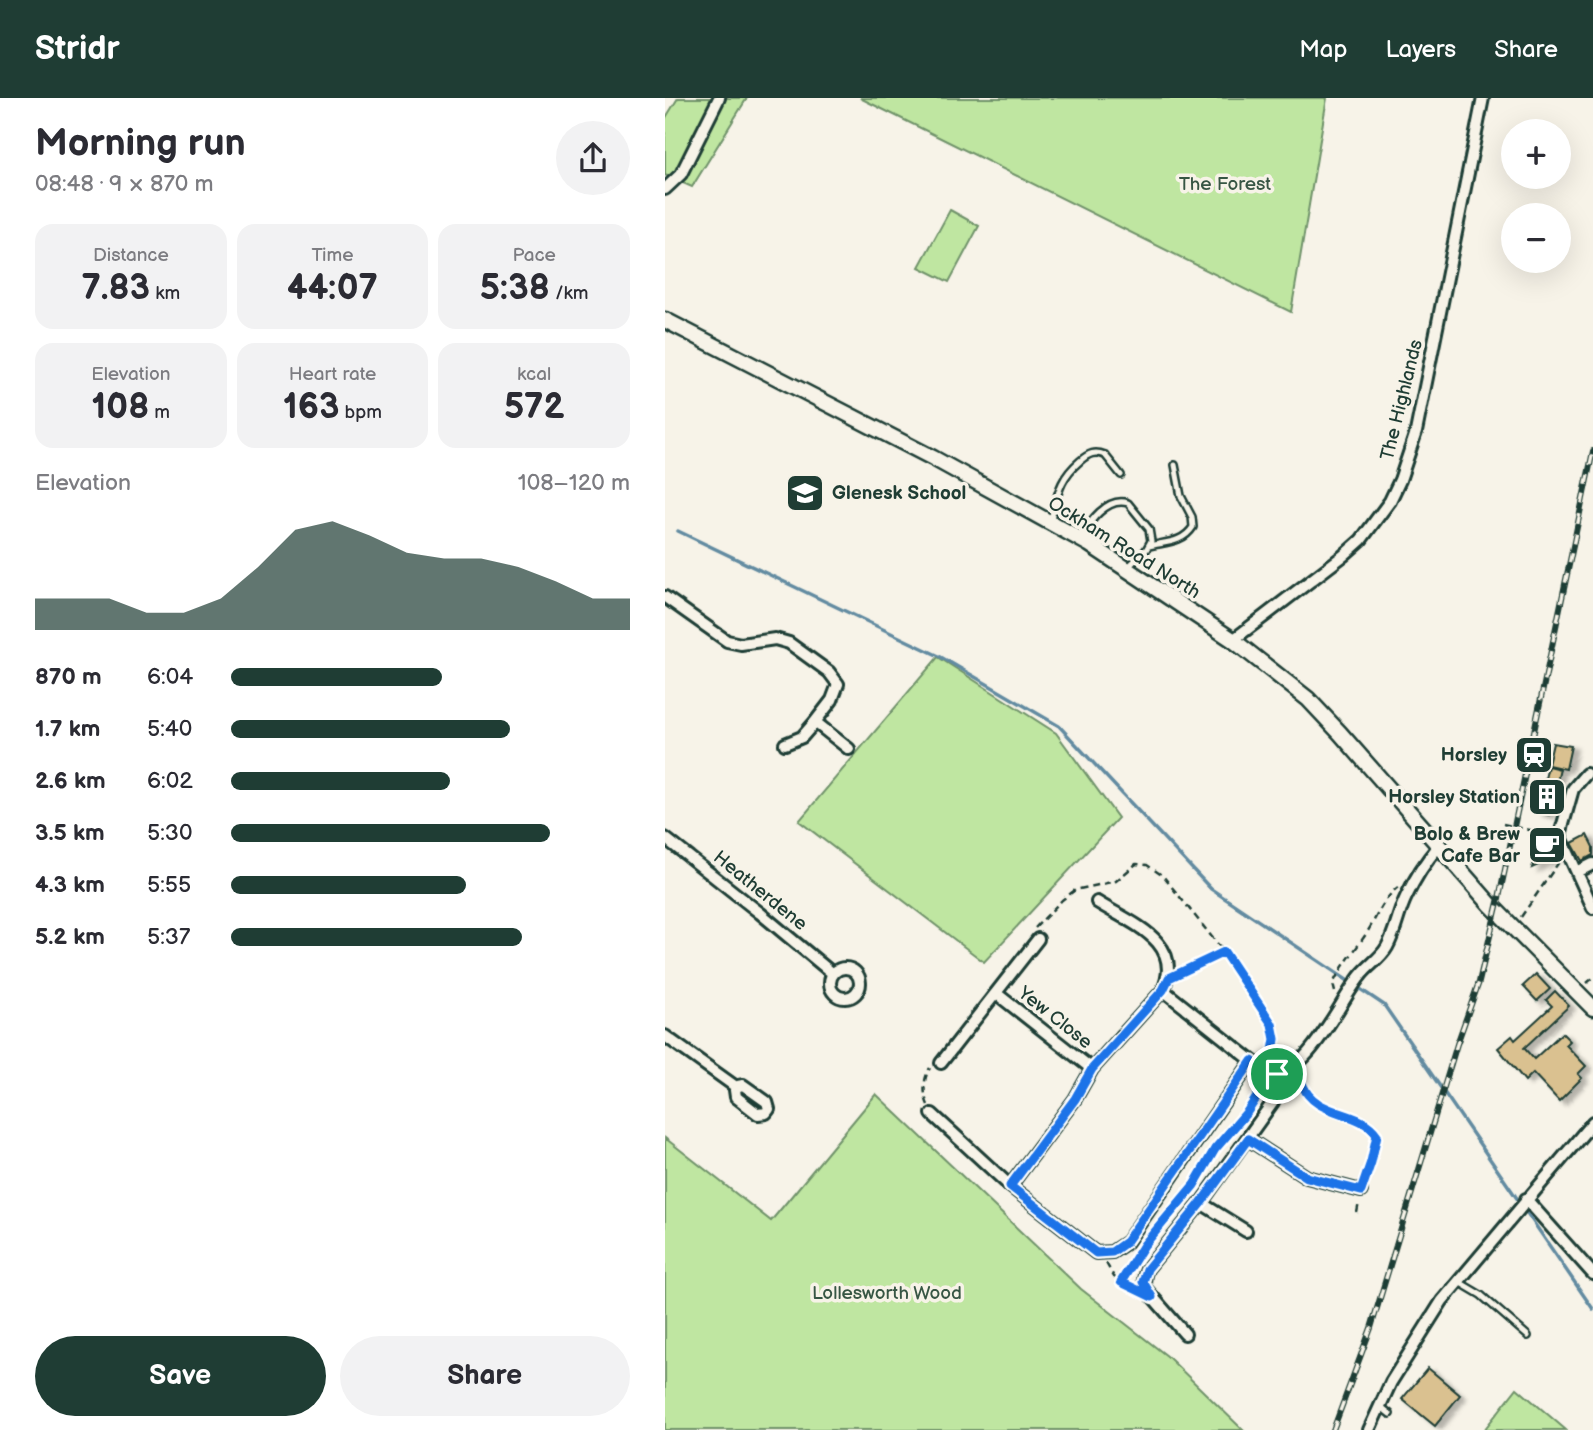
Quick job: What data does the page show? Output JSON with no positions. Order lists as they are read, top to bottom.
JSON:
{
  "streets": {
    "main road": ["Ockham Road North"],
    "street": ["The Highlands", "Heatherdene", "Yew Close"]
  },
  "crossings": [
    ["The Highlands", "Ockham Road North"]
  ],
  "parks": ["The Forest", "Lollesworth Wood"],
  "places": {
    "school or university": ["Glenesk School"],
    "station": ["Horsley"],
    "building": ["Horsley Station"],
    "cafe": ["Bolo & Brew Cafe Bar"]
  },
  "page": {
    "header": "Stridr",
    "nav": ["Map", "Layers", "Share"],
    "heading": ["Morning run", "08:48 · 9 × 870 m"],
    "map_buttons": ["+", "−"],
    "stats": [
      ["Distance", "7.83 km"],
      ["Time", "44:07"],
      ["Pace", "5:38 /km"],
      ["Elevation", "108 m"],
      ["Heart rate", "163 bpm"],
      ["kcal", "572"]
    ],
    "chart": ["Elevation", "108–120 m"],
    "list": [
      {
        "name": "870 m",
        "note": "6:04"
      },
      {
        "name": "1.7 km",
        "note": "5:40"
      },
      {
        "name": "2.6 km",
        "note": "6:02"
      },
      {
        "name": "3.5 km",
        "note": "5:30"
      },
      {
        "name": "4.3 km",
        "note": "5:55"
      },
      {
        "name": "5.2 km",
        "note": "5:37"
      }
    ],
    "buttons": ["Save", "Share"]
  }
}
